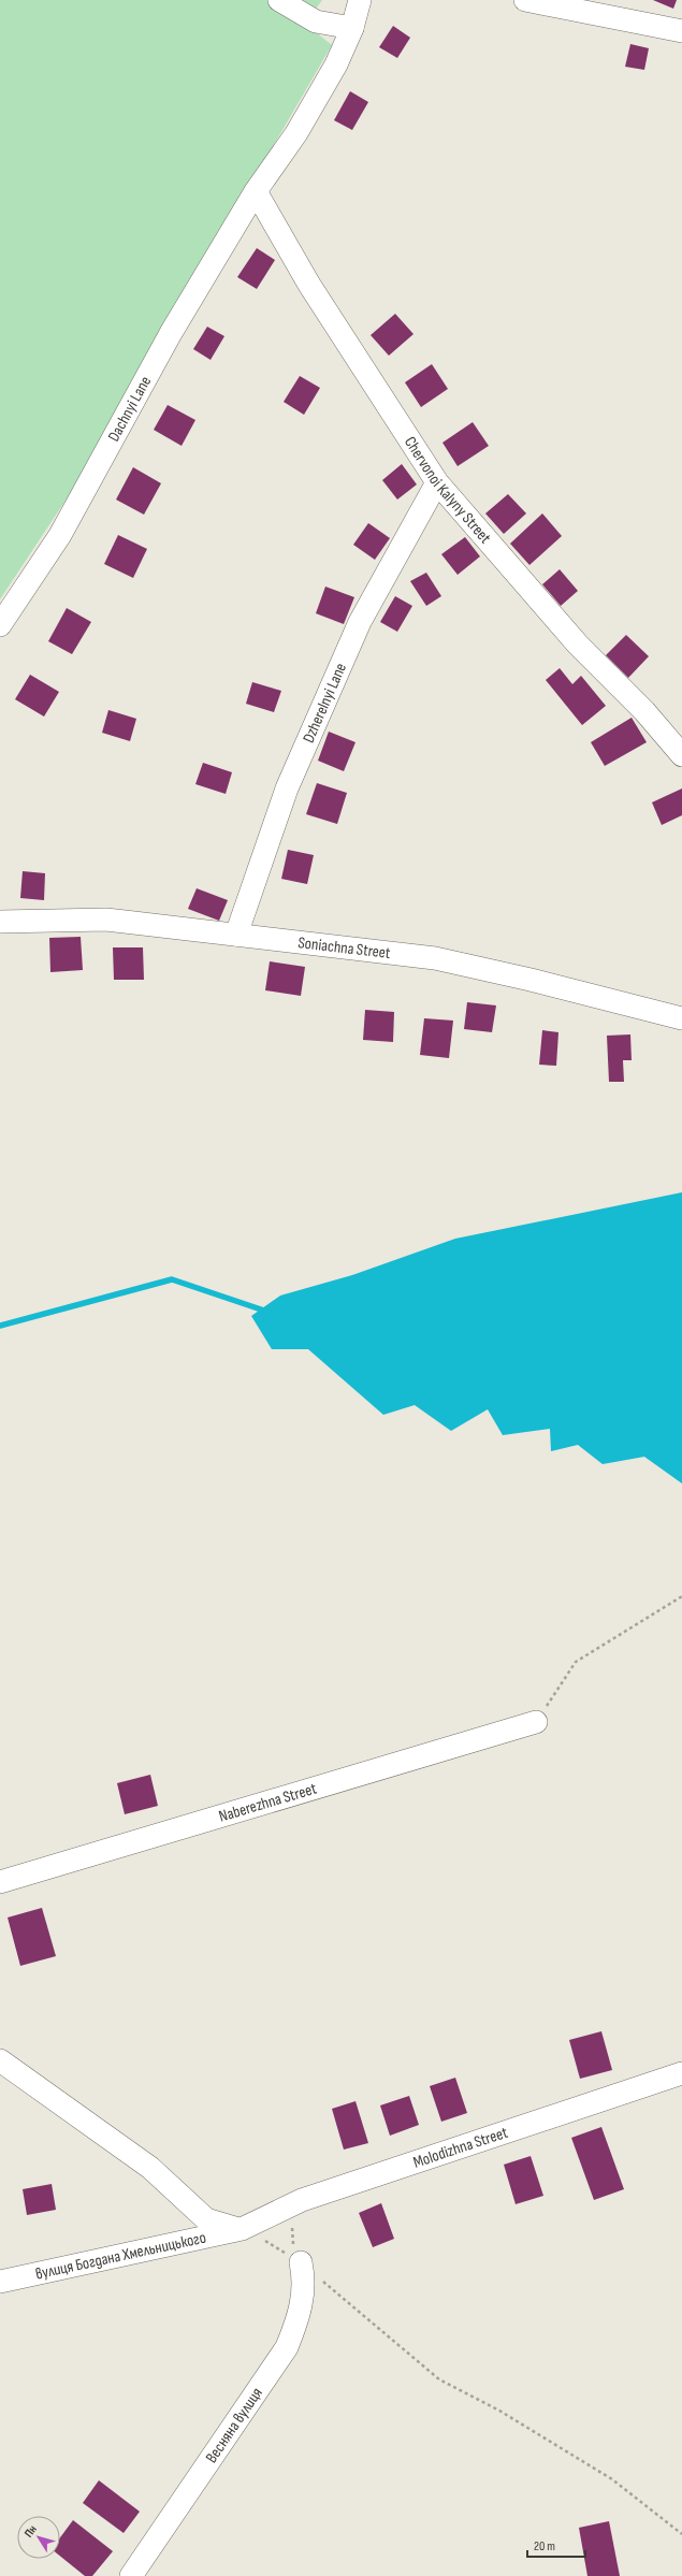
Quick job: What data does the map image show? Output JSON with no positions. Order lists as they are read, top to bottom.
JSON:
{
  "streets": {
    "street": [
      "Dachnyi Lane",
      "Chervonoi Kalyny Street",
      "Dzherelnyi Lane",
      "Soniachna Street",
      "Naberezhna Street",
      "Molodizhna Street",
      "вулиця Богдана Хмельницького",
      "Весняна вулиця"
    ]
  },
  "crossings": [
    ["Dachnyi Lane", "Chervonoi Kalyny Street"],
    ["Chervonoi Kalyny Street", "Dzherelnyi Lane"],
    ["Dzherelnyi Lane", "Soniachna Street"],
    ["Molodizhna Street", "вулиця Богдана Хмельницького"]
  ],
  "scale_bar": "20 m",
  "north": "top left"
}
